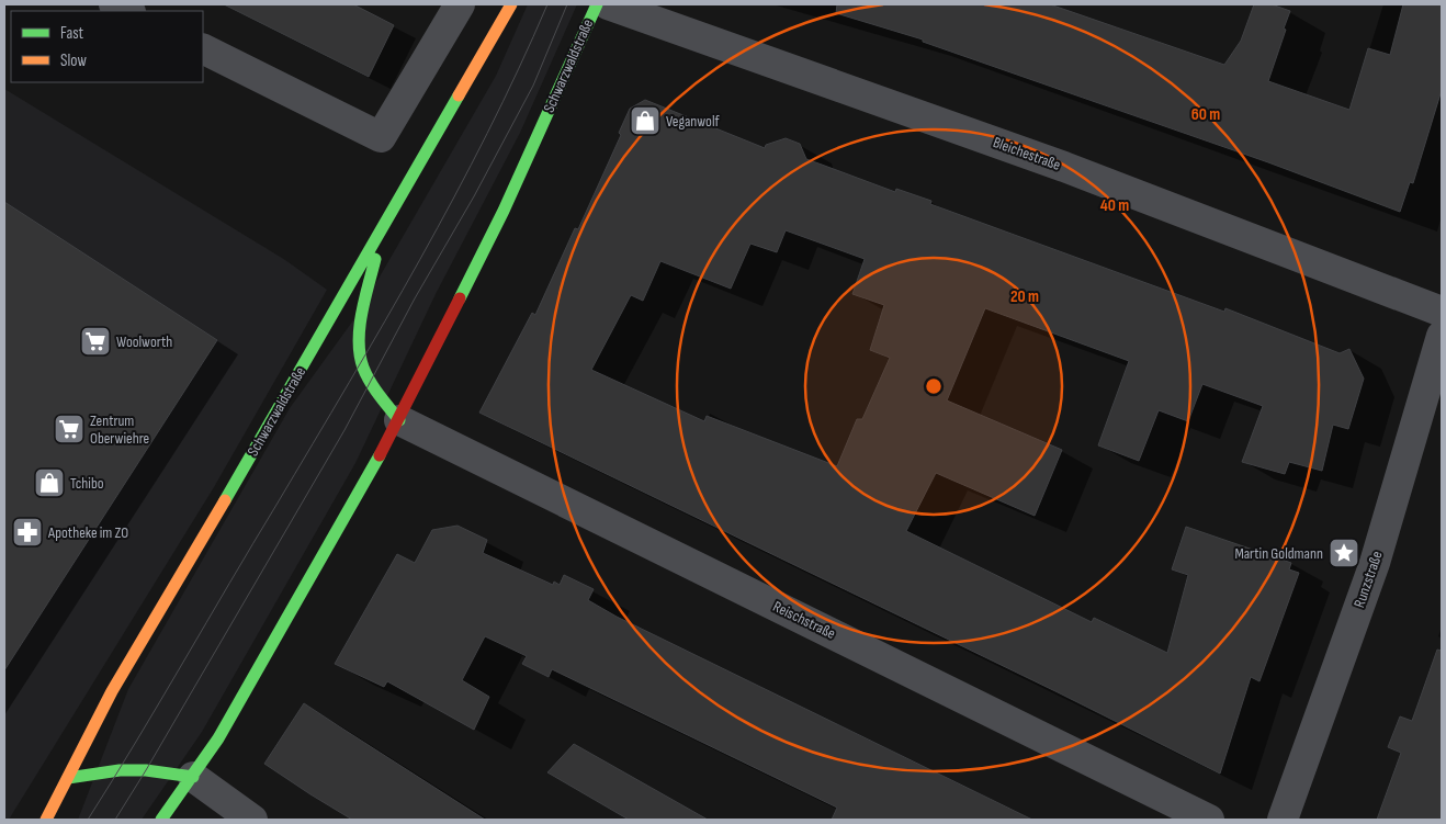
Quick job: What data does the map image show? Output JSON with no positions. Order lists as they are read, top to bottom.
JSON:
{
  "streets": {
    "main road": ["Schwarzwaldstraße"],
    "street": ["Bleichestraße", "Runzstraße", "Reischstraße"]
  },
  "crossings": [
    ["Schwarzwaldstraße", "Reischstraße"]
  ],
  "places": {
    "shop": ["Veganwolf", "Tchibo"],
    "supermarket": ["Woolworth", "Zentrum Oberwiehre"],
    "pharmacy": ["Apotheke im ZO"],
    "place": ["Martin Goldmann"]
  },
  "legend": ["Fast", "Slow"],
  "rings": ["60 m", "40 m", "20 m"]
}
